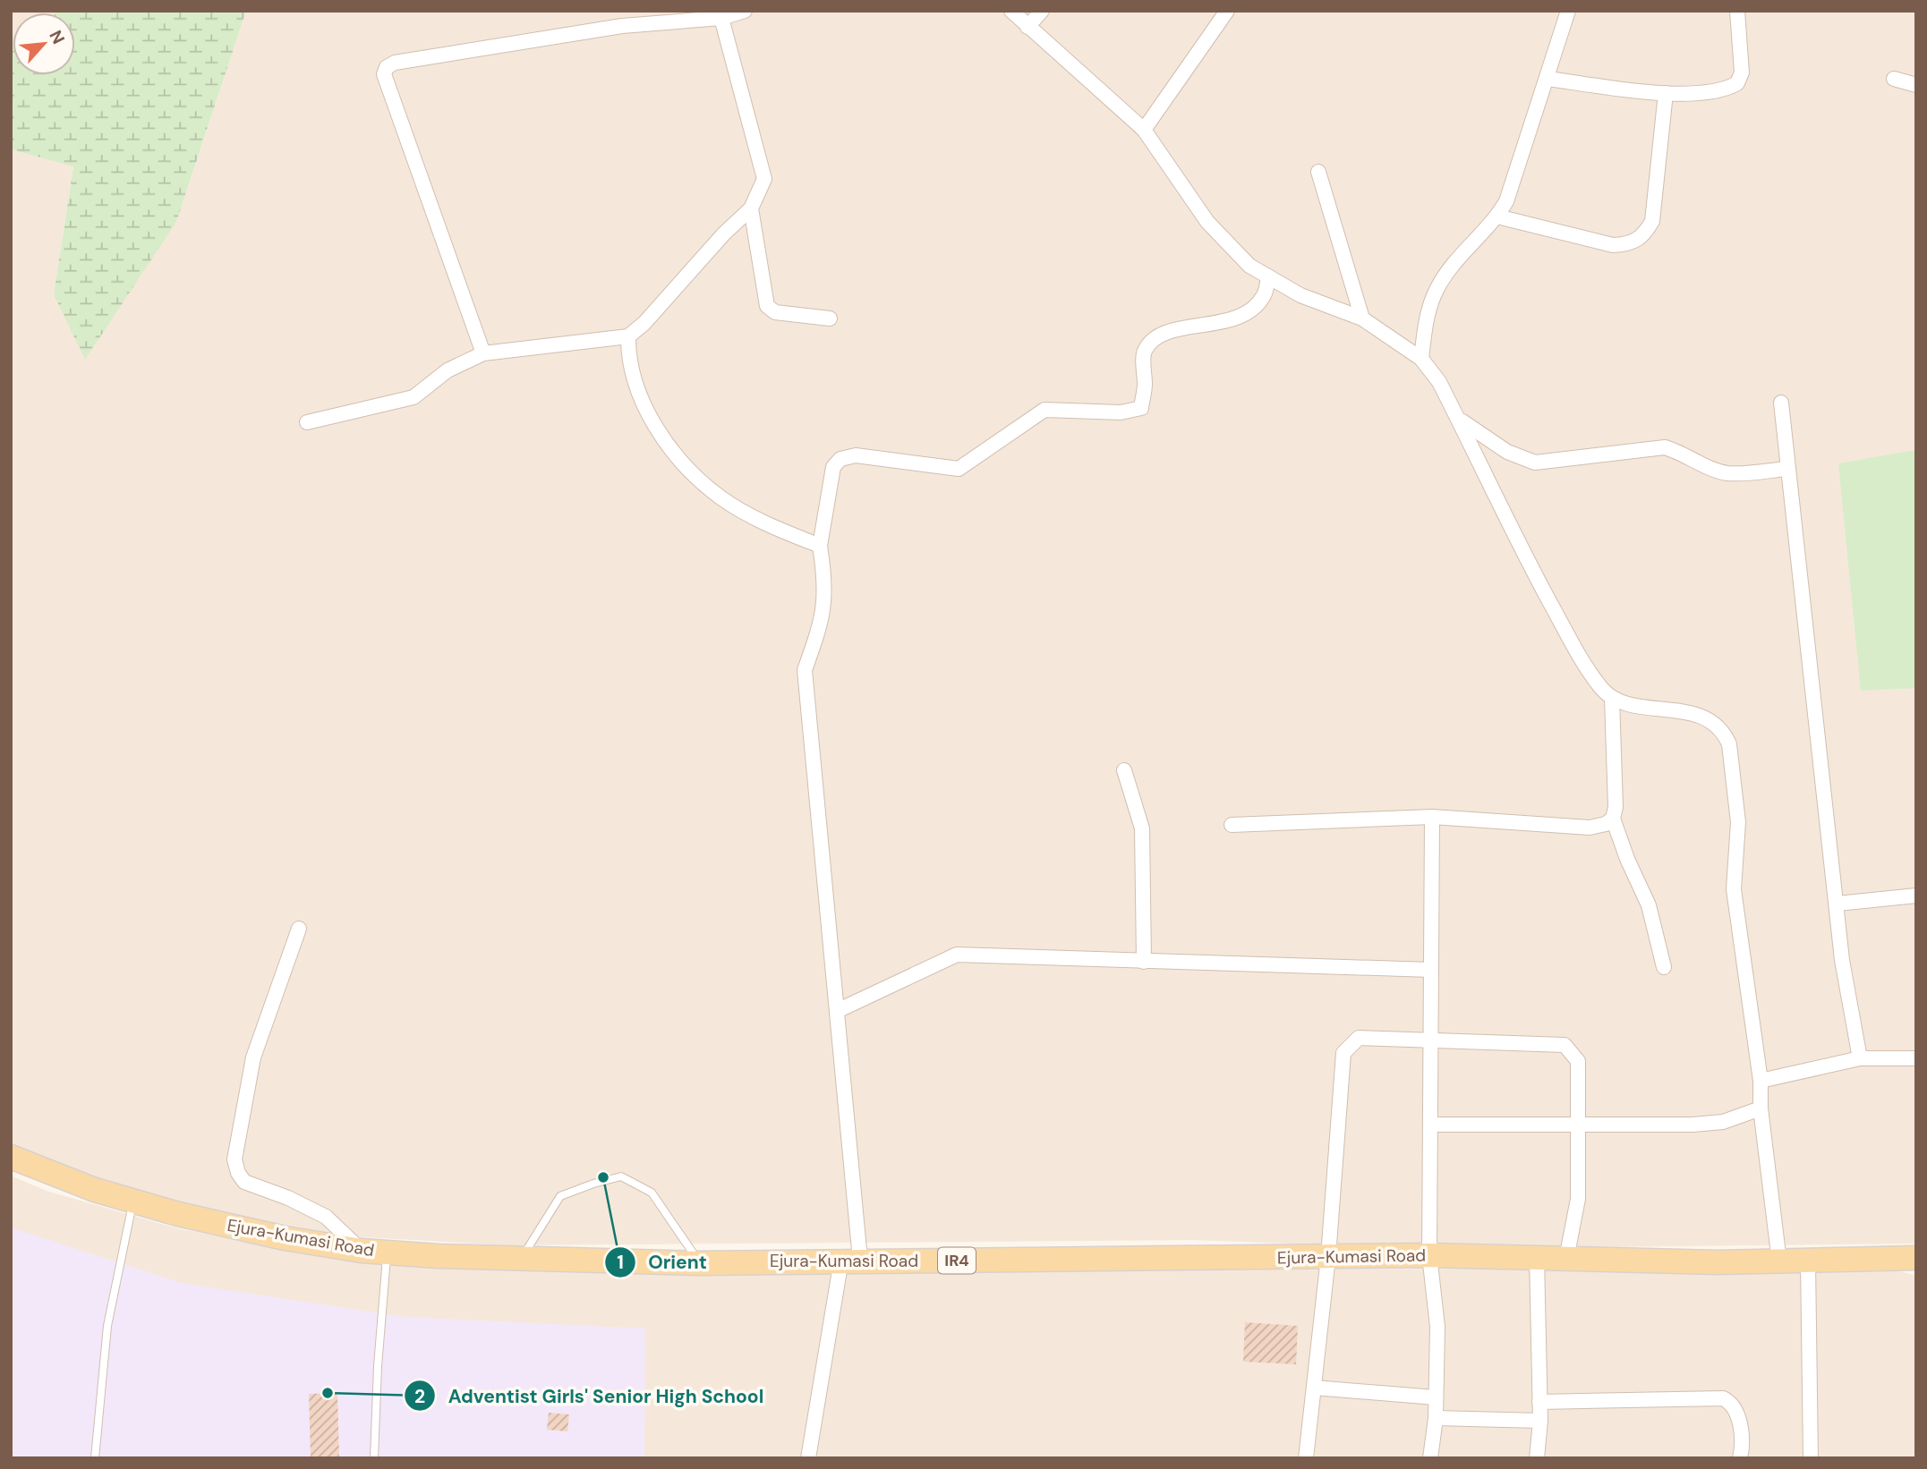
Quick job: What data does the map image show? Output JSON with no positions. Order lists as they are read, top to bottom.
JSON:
{
  "streets": {
    "main road": ["Ejura-Kumasi Road", "IR4"]
  },
  "places": ["Orient", "Adventist Girls' Senior High School"],
  "north": "top right"
}
